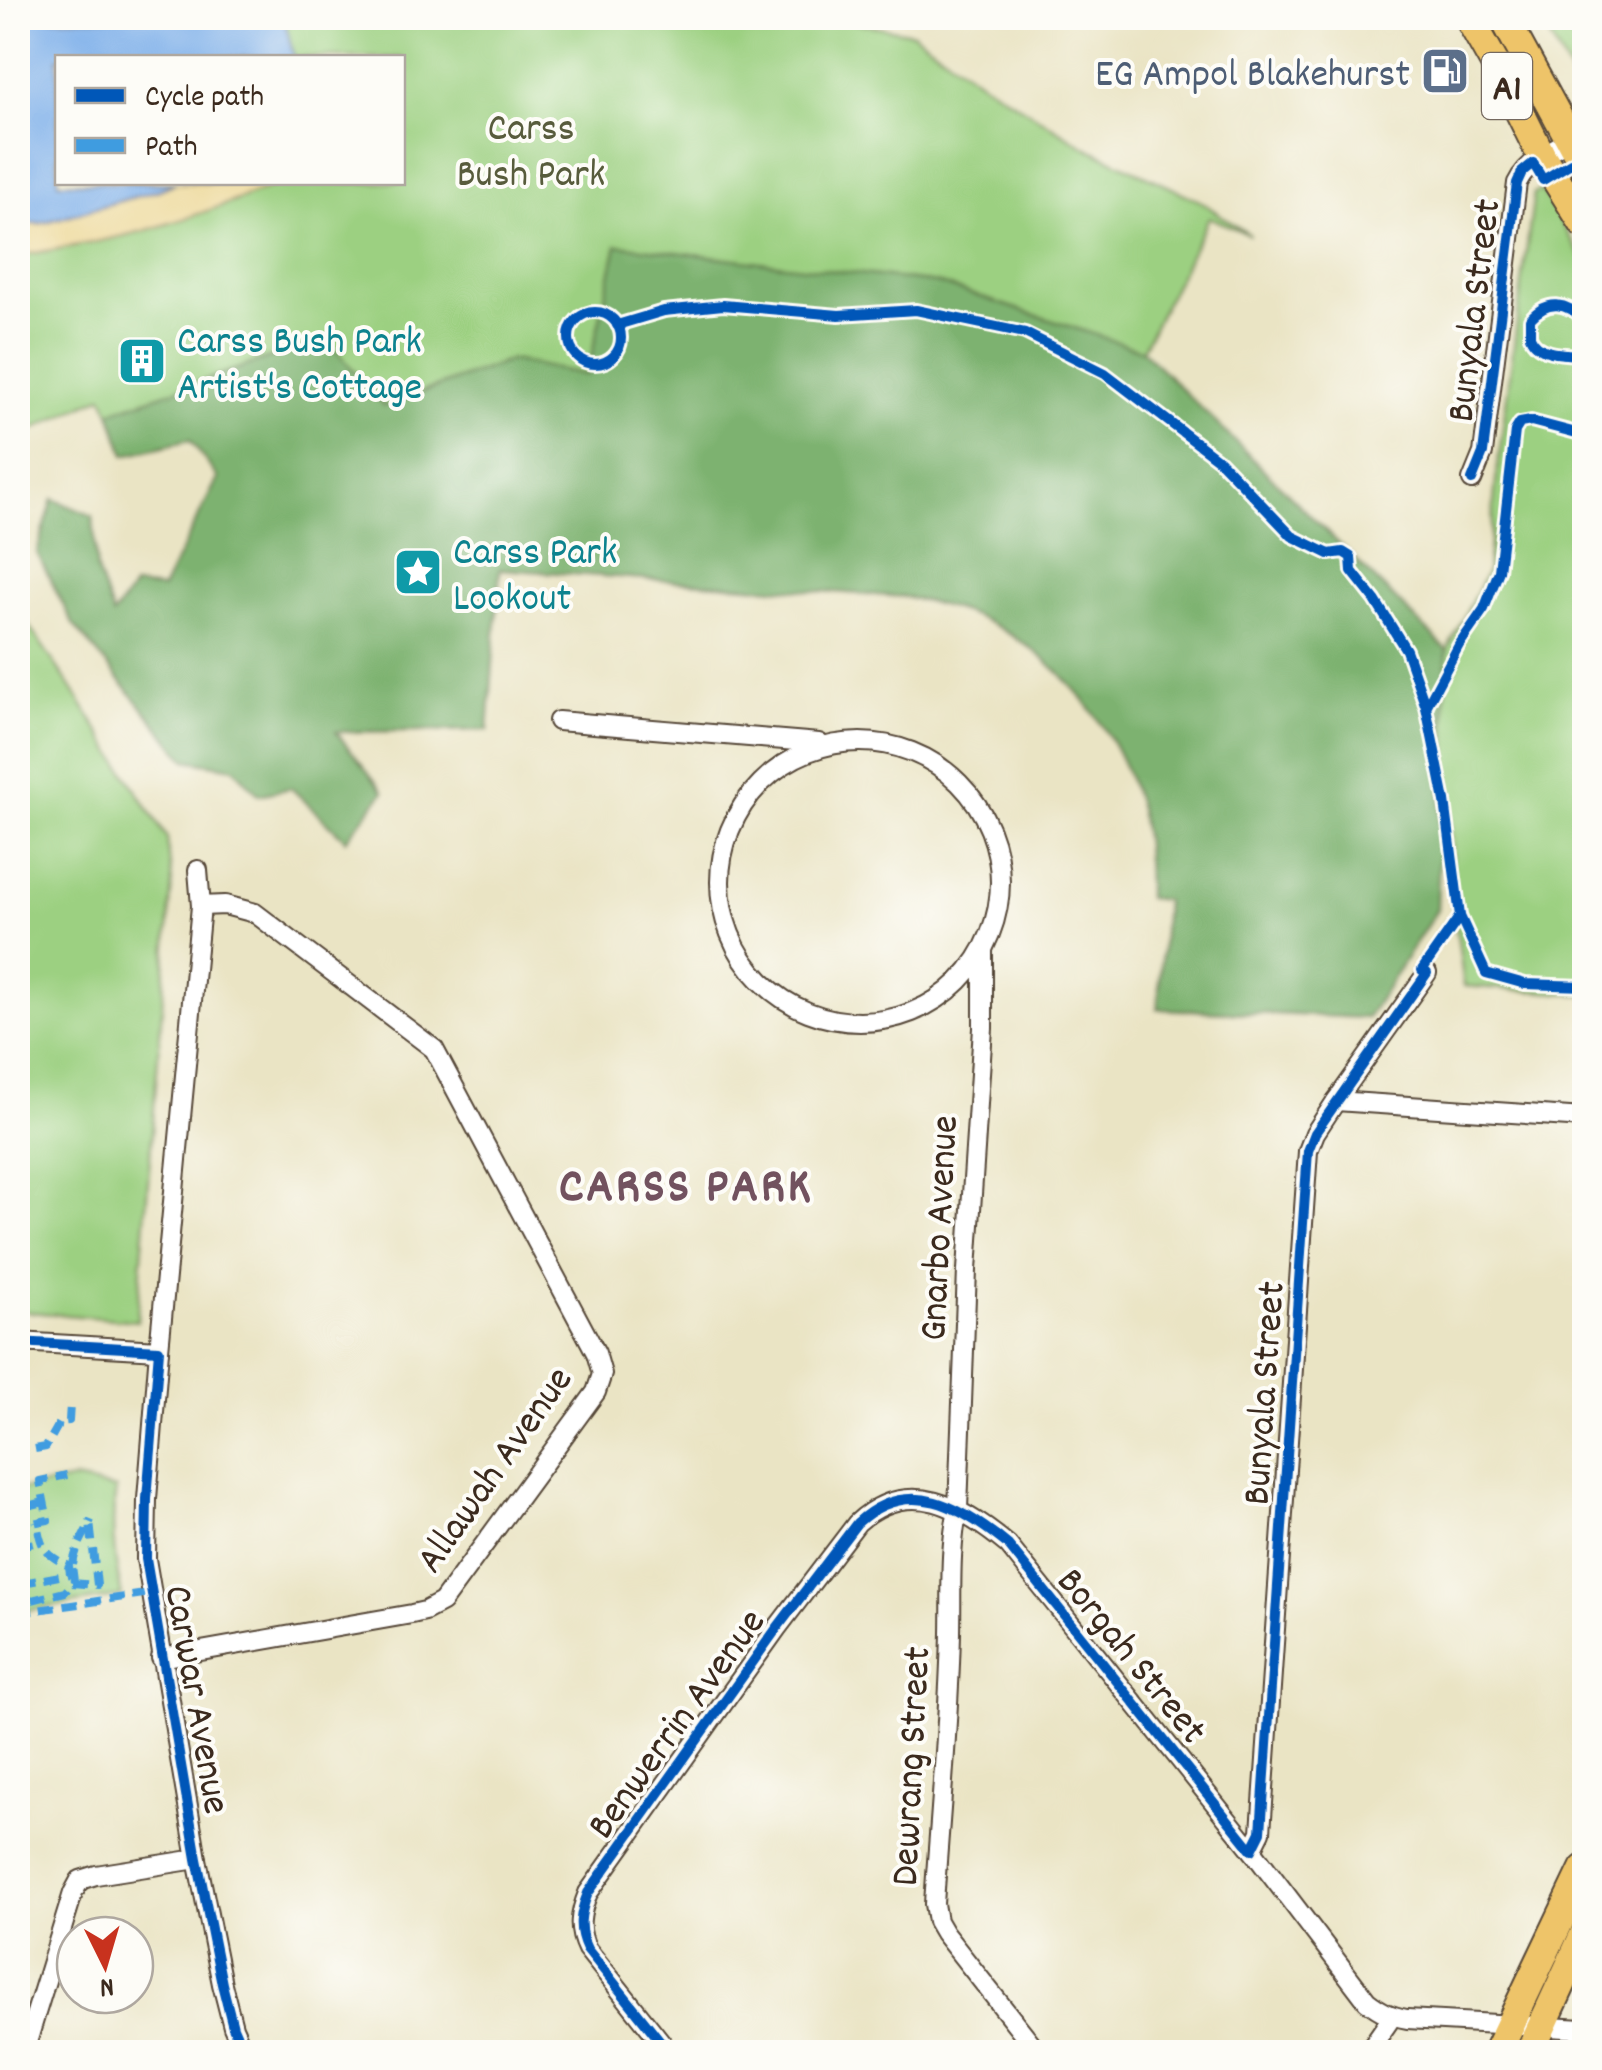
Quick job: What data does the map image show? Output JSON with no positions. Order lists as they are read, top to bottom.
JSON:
{
  "streets": {
    "highway": ["A1"],
    "street": [
      "Bunyala Street",
      "Gnarbo Avenue",
      "Allawah Avenue",
      "Borgah Street",
      "Carwar Avenue",
      "Benwerrin Avenue",
      "Dewrang Street"
    ]
  },
  "crossings": [
    ["A1", "Bunyala Street"],
    ["Bunyala Street", "Borgah Street"],
    ["Gnarbo Avenue", "Borgah Street"],
    ["Gnarbo Avenue", "Benwerrin Avenue"],
    ["Gnarbo Avenue", "Dewrang Street"],
    ["Allawah Avenue", "Carwar Avenue"],
    ["Borgah Street", "Benwerrin Avenue"],
    ["Borgah Street", "Dewrang Street"],
    ["Benwerrin Avenue", "Dewrang Street"]
  ],
  "districts": ["CARSS PARK"],
  "parks": ["Carss Bush Park"],
  "places": {
    "fuel station": ["EG Ampol Blakehurst"],
    "building": ["Carss Bush Park Artist's Cottage"],
    "place": ["Carss Park Lookout"]
  },
  "legend": ["Cycle path", "Path"],
  "north": "bottom"
}
